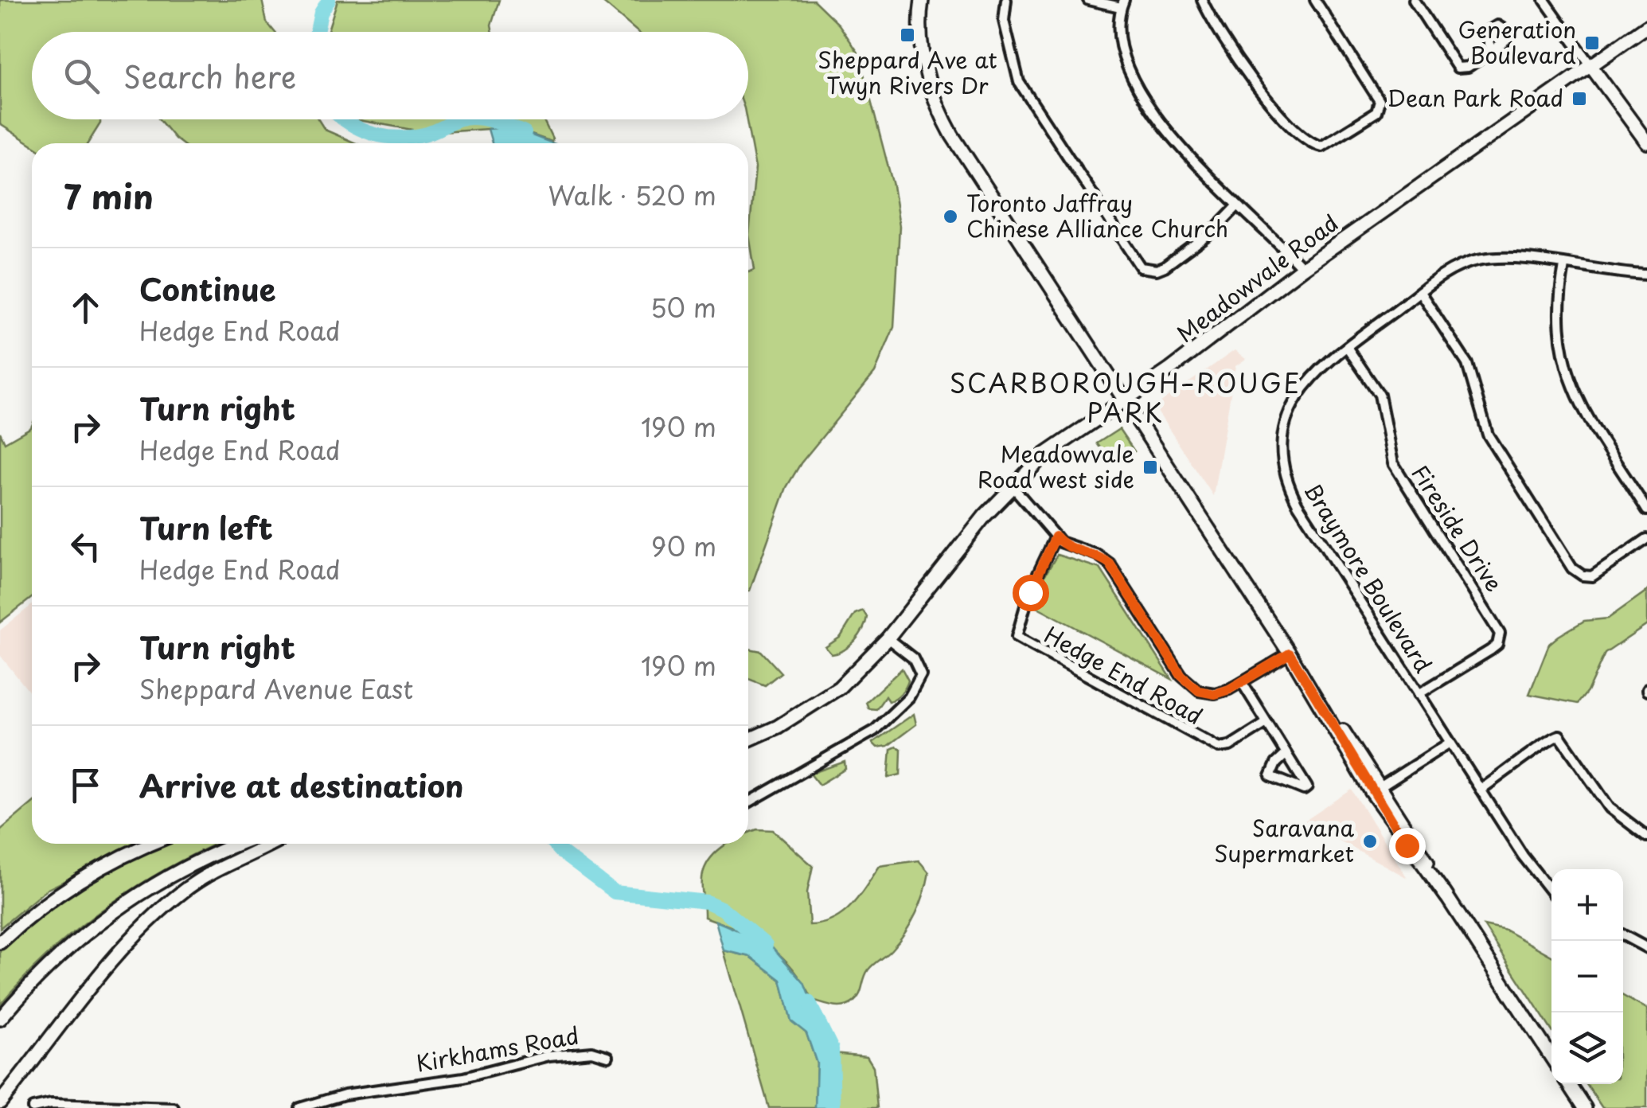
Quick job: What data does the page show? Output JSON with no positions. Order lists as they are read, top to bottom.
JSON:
{
  "streets": {
    "main road": ["Meadowvale Road"],
    "street": [
      "Fireside Drive",
      "Braymore Boulevard",
      "Hedge End Road",
      "Kirkhams Road"
    ]
  },
  "crossings": [
    ["Meadowvale Road", "Hedge End Road"],
    ["Fireside Drive", "Braymore Boulevard"]
  ],
  "districts": ["SCARBOROUGH–ROUGE PARK"],
  "places": {
    "transit": [
      "Sheppard Ave at Twyn Rivers Dr",
      "Generation Boulevard",
      "Dean Park Road",
      "Meadowvale Road west side"
    ],
    "other": ["Toronto Jaffray Chinese Alliance Church", "Saravana Supermarket"]
  },
  "page": {
    "search": "Search here",
    "heading": ["7 min", "Walk · 520 m"],
    "list": [
      ["Continue", "Hedge End Road", "50 m"],
      ["Turn right", "Hedge End Road", "190 m"],
      ["Turn left", "Hedge End Road", "90 m"],
      ["Turn right", "Sheppard Avenue East", "190 m"],
      "Arrive at destination"
    ],
    "map_buttons": ["+", "−"]
  }
}
